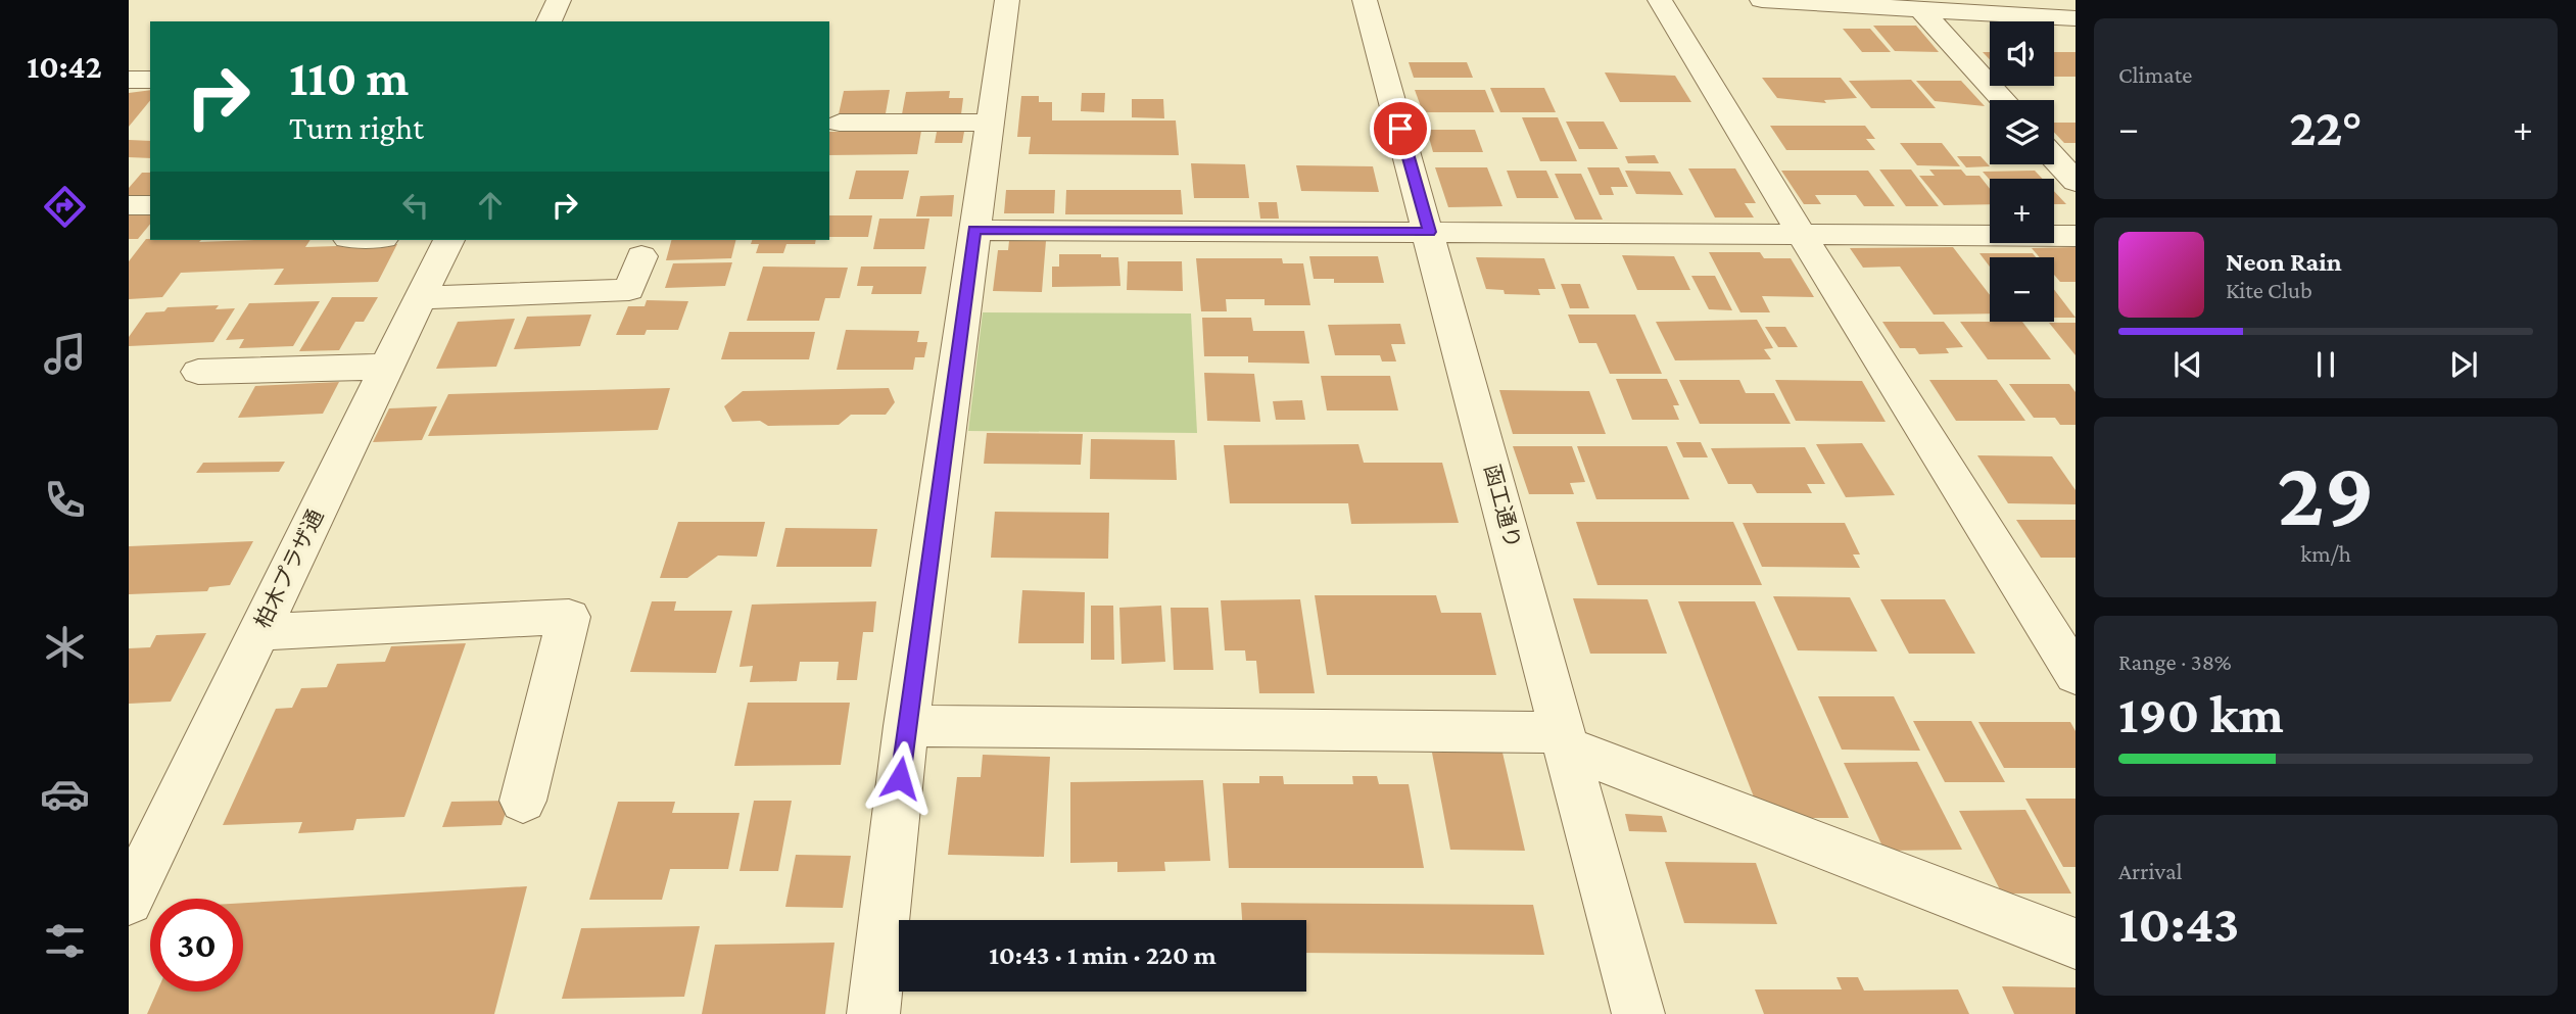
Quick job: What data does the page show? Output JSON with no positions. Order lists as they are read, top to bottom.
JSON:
{
  "streets": {
    "street": ["函工通り", "柏木プラザ通"]
  },
  "page": {
    "tabs": "10:42",
    "tile": [
      "Climate",
      ["29", "km/h"],
      ["Range · 38%", "190 km"],
      ["Arrival", "10:43"]
    ],
    "map_buttons": ["+", "−"],
    "turn": ["110 m", "Turn right"],
    "heat": ["−", "22°", "+"],
    "song": ["Neon Rain", "Kite Club"],
    "limit": "30",
    "trip": "10:43 · 1 min · 220 m"
  }
}
